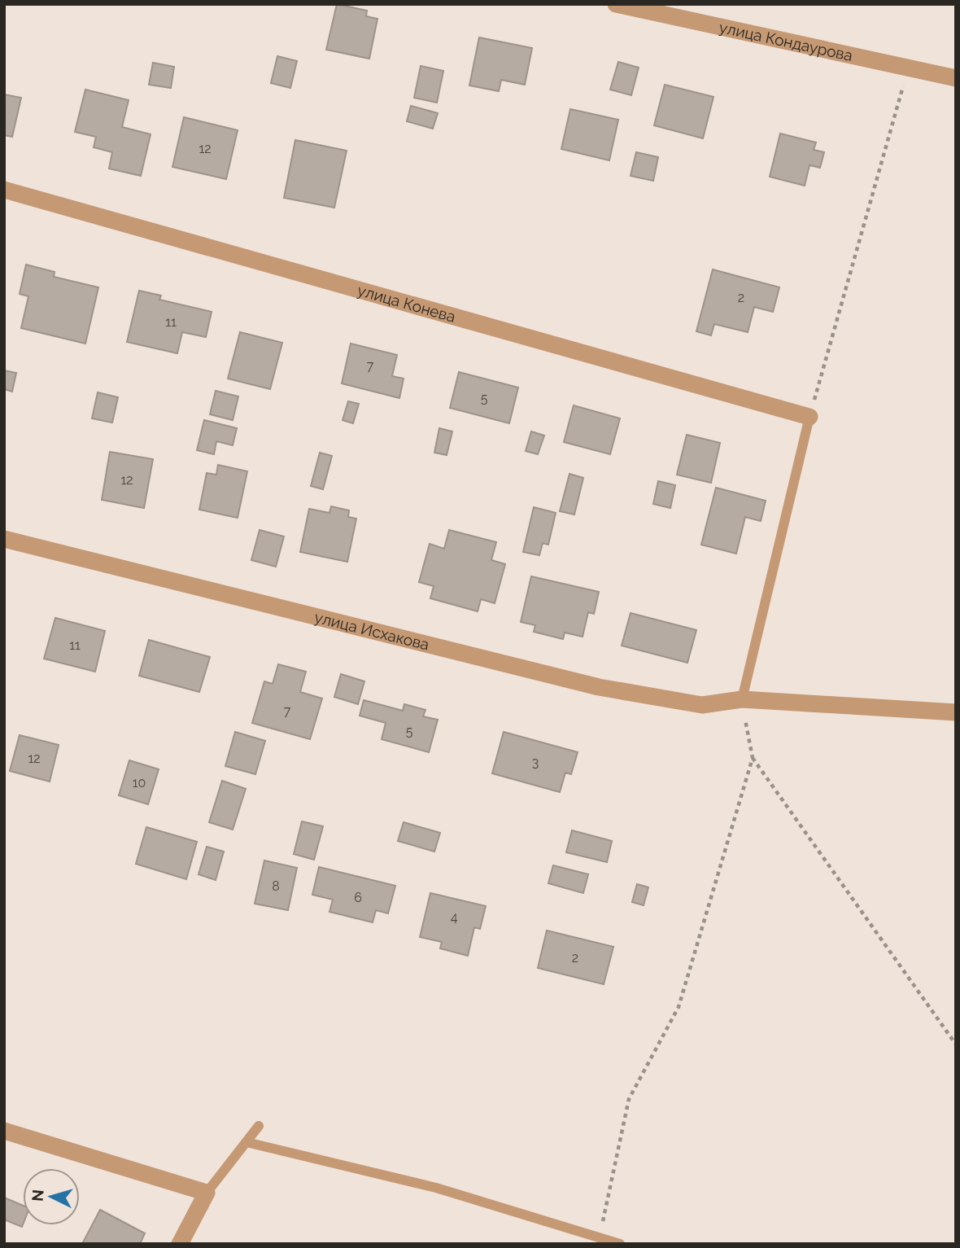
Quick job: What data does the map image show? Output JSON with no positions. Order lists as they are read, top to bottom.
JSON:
{
  "streets": {
    "street": ["улица Кондаурова", "улица Конева", "улица Исхакова"]
  },
  "house_numbers": [
    "12",
    "2",
    "11",
    "7",
    "5",
    "12",
    "11",
    "7",
    "5",
    "12",
    "3",
    "10",
    "8",
    "6",
    "4",
    "2"
  ],
  "north": "left"
}
